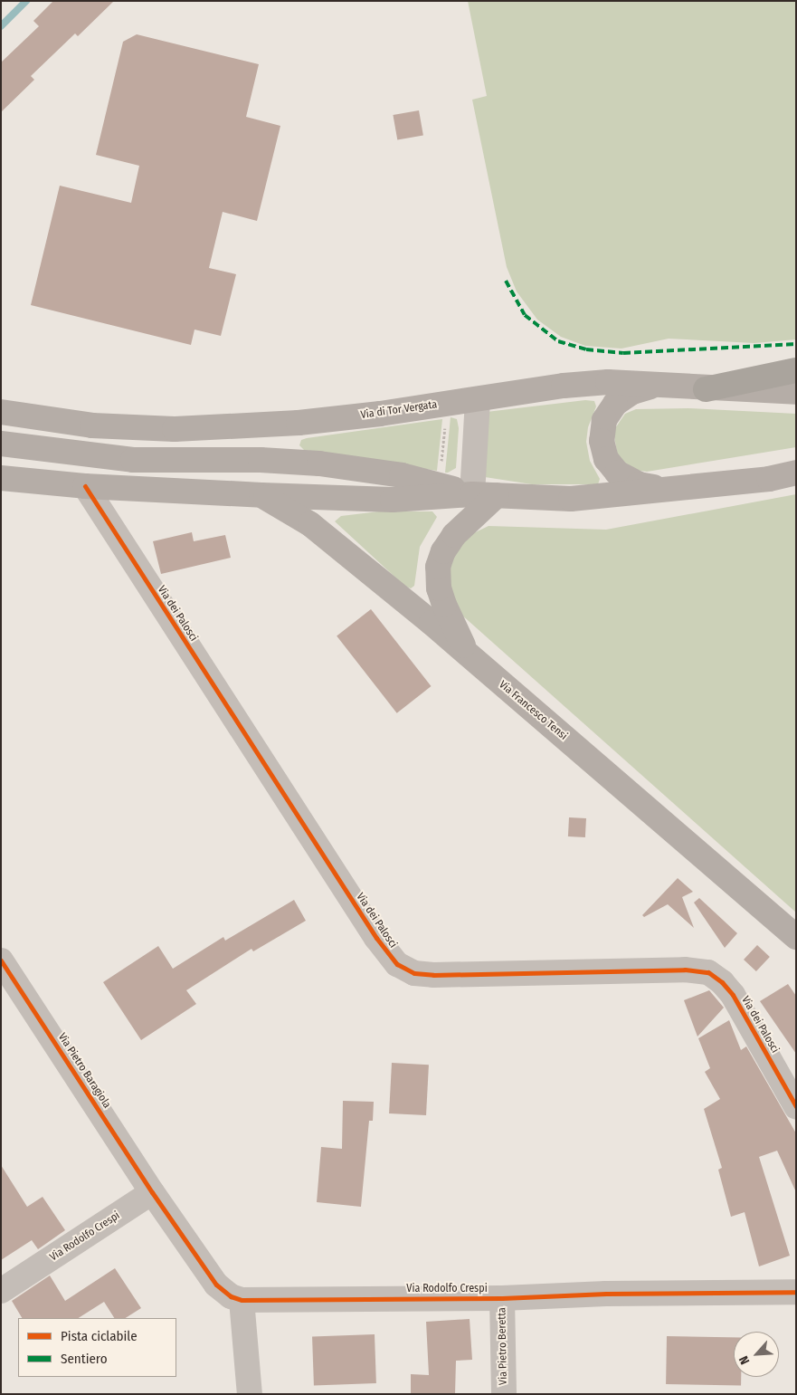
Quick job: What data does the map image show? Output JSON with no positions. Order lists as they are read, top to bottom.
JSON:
{
  "streets": {
    "main road": ["Via di Tor Vergata", "Via Francesco Tensi"],
    "street": [
      "Via dei Palosci",
      "Via Pietro Baragiola",
      "Via Rodolfo Crespi",
      "Via Pietro Beretta"
    ]
  },
  "crossings": [
    ["Via Pietro Baragiola", "Via Rodolfo Crespi"],
    ["Via Rodolfo Crespi", "Via Pietro Beretta"]
  ],
  "legend": ["Pista ciclabile", "Sentiero"],
  "north": "bottom left"
}
